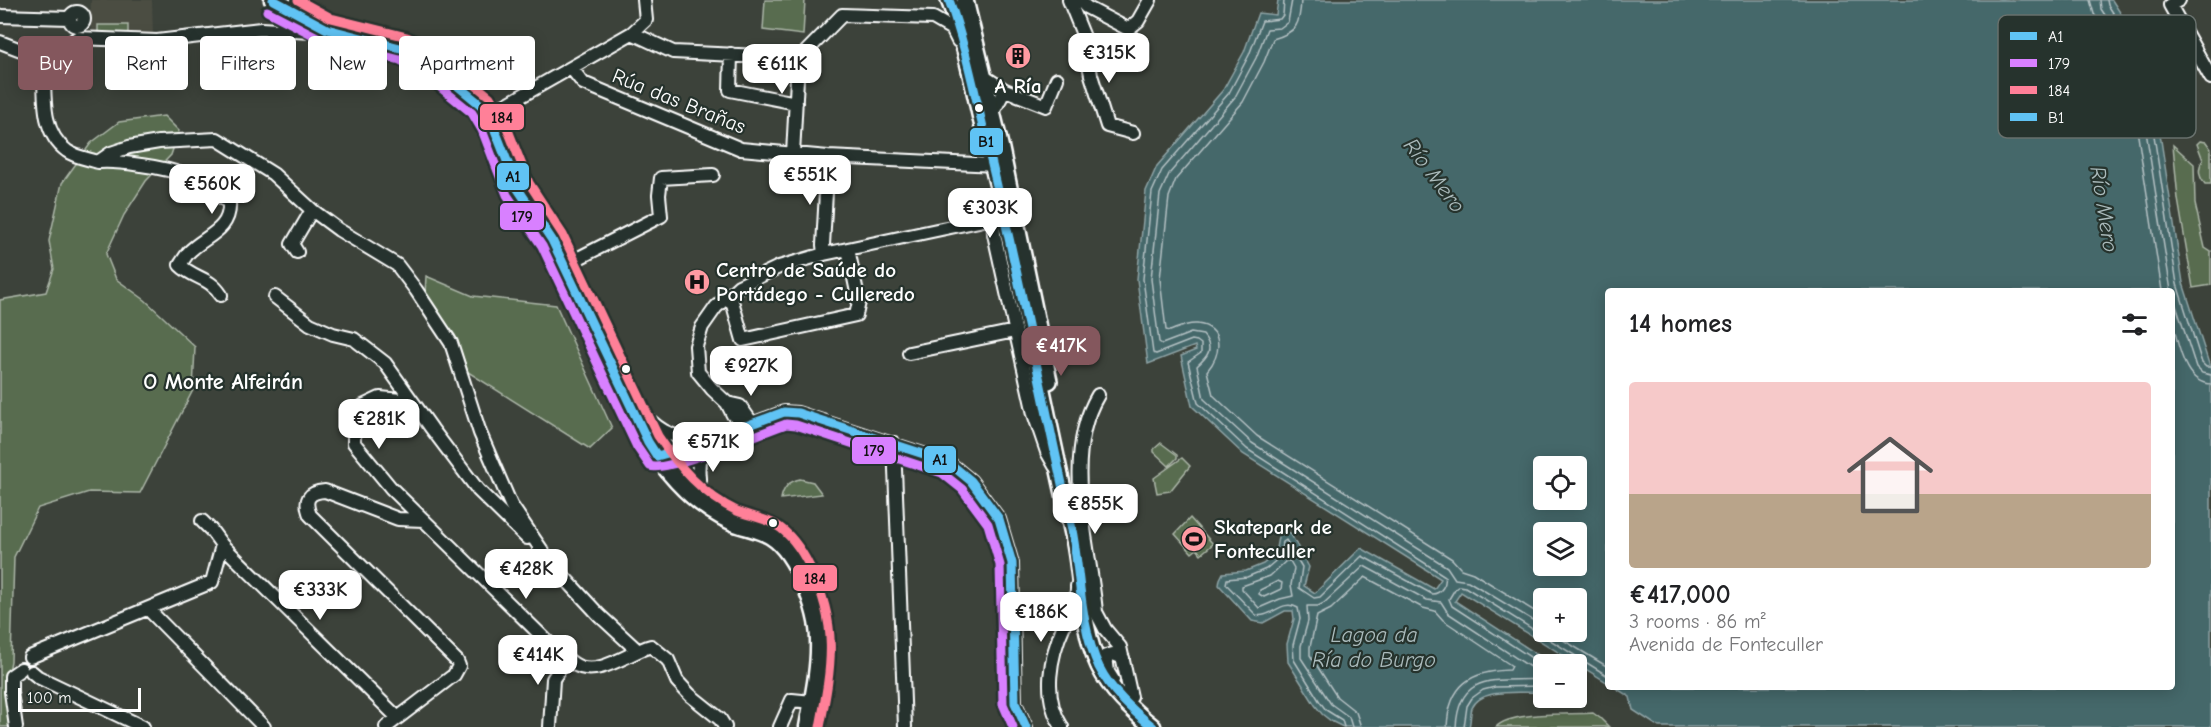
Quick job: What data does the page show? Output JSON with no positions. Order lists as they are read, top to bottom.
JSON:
{
  "streets": {
    "street": ["Rúa das Brañas"]
  },
  "districts": ["O Monte Alfeirán"],
  "water": ["Río Mero", "Lagoa da Ría do Burgo"],
  "places": {
    "building": ["A Ría"],
    "hospital": ["Centro de Saúde do Portádego - Culleredo"],
    "sports": ["Skatepark de Fonteculler"]
  },
  "lines": [
    "transit line A1",
    "transit line 184",
    "transit line B1",
    "transit line 179"
  ],
  "legend": [
    "A1",
    "179",
    "184",
    "B1"
  ],
  "scale_bar": "100 m",
  "page": {
    "price": [
      "€315K",
      "€611K",
      "€551K",
      "€560K",
      "€303K",
      "€417K",
      "€927K",
      "€281K",
      "€571K",
      "€855K",
      "€428K",
      "€333K",
      "€186K",
      "€414K"
    ],
    "chip": [
      "Buy",
      "Rent",
      "Filters",
      "New",
      "Apartment"
    ],
    "heading": "14 homes",
    "list": [
      {
        "name": "€417,000",
        "note": "3 rooms · 86 m² · Avenida de Fonteculler"
      }
    ],
    "map_buttons": ["+", "−"],
    "scale": "100 m"
  }
}
